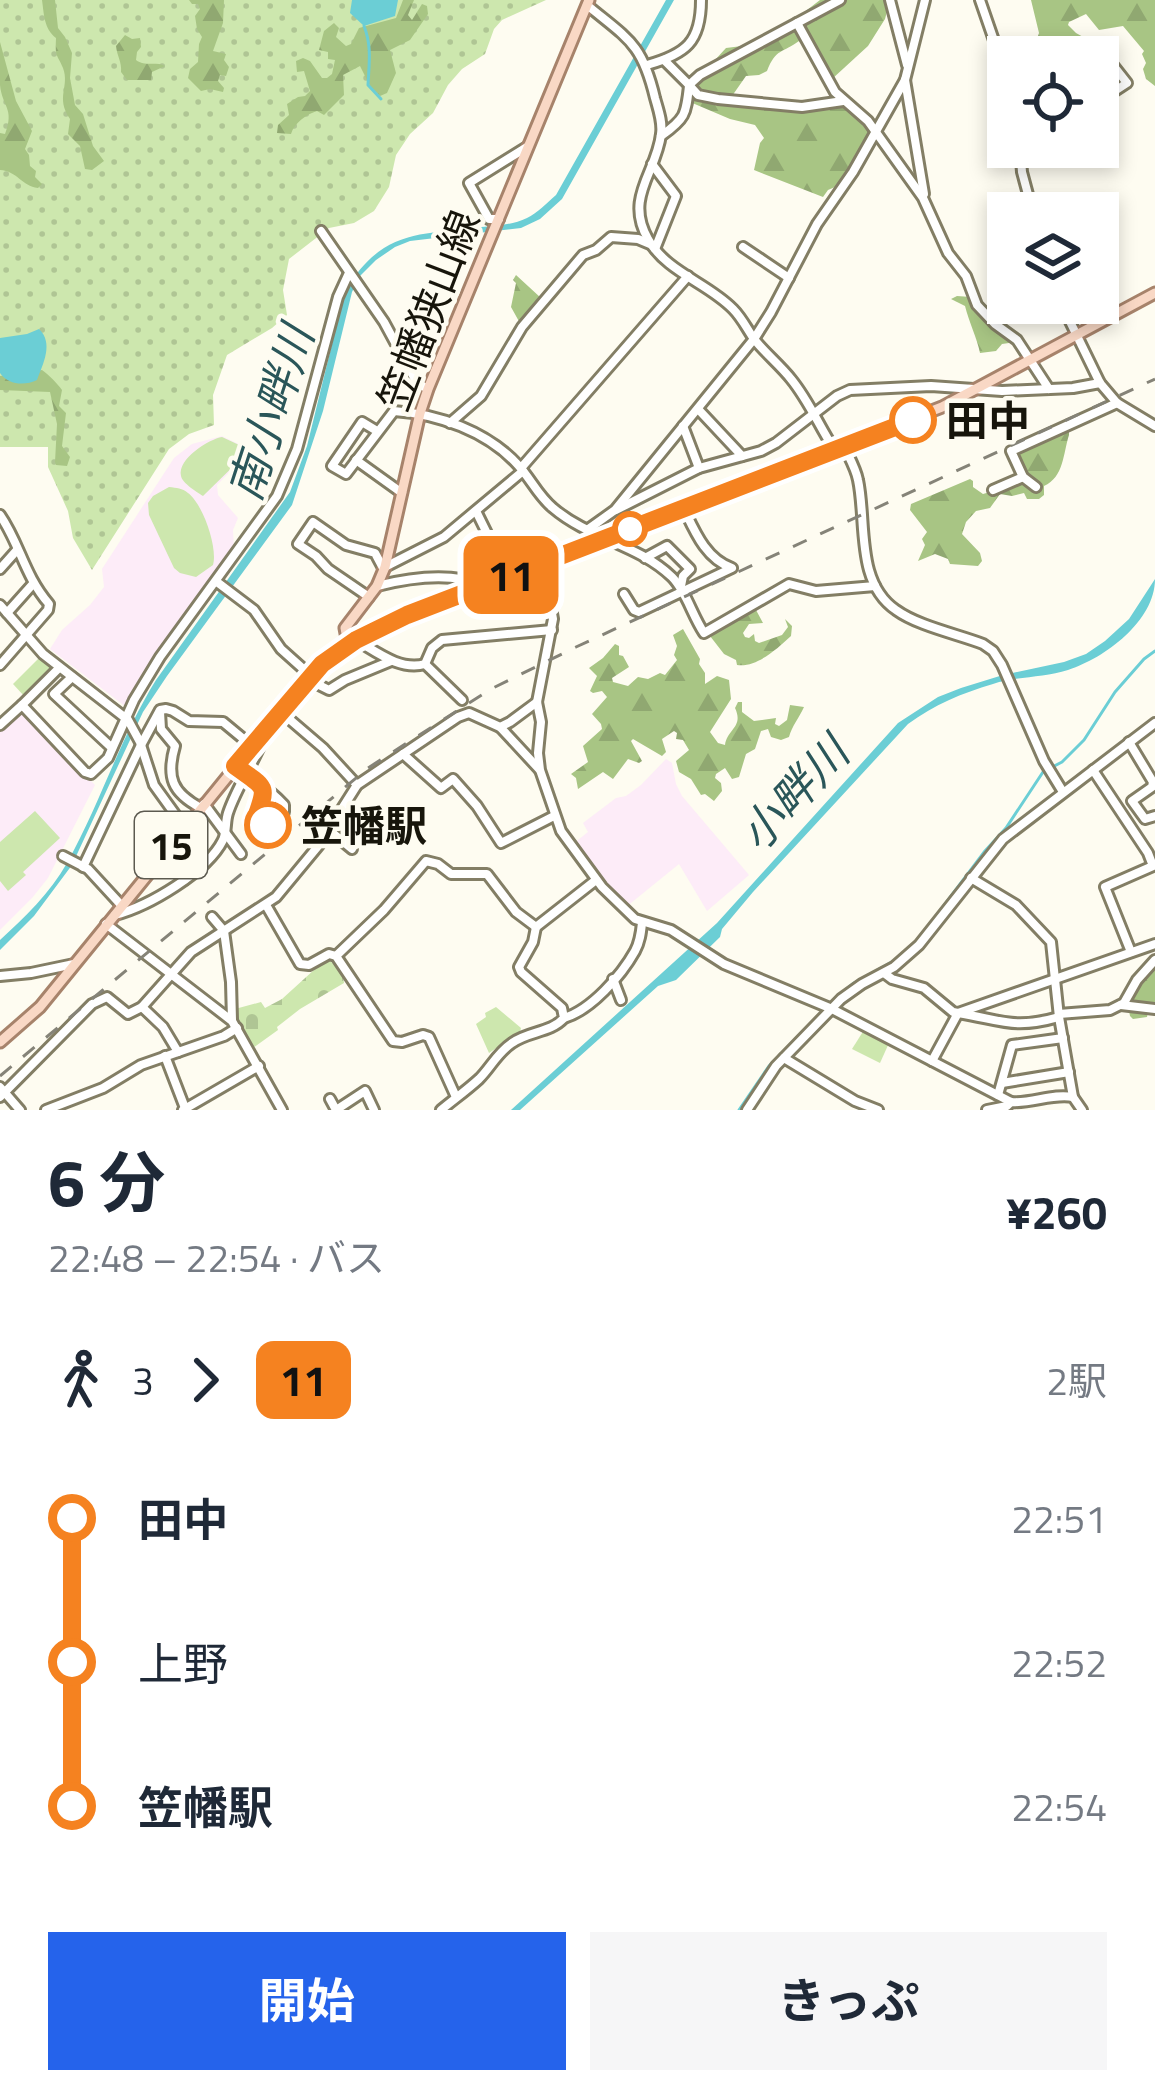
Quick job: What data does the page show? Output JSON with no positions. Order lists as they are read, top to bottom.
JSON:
{
  "streets": {
    "main road": ["笠幡狭山線", "15"]
  },
  "crossings": [
    ["笠幡狭山線", "15"]
  ],
  "water": ["南小畔川", "小畔川"],
  "places": ["田中", "笠幡駅"],
  "lines": ["bus line 11"],
  "page": {
    "on_map": "11",
    "heading": ["6 分", "22:48 – 22:54 · バス", "¥260"],
    "legs": ["3", "11", "2駅"],
    "list": [
      {
        "name": "田中",
        "value": "22:51"
      },
      {
        "name": "上野",
        "value": "22:52"
      },
      {
        "name": "笠幡駅",
        "value": "22:54"
      }
    ],
    "buttons": ["開始", "きっぷ"]
  }
}
